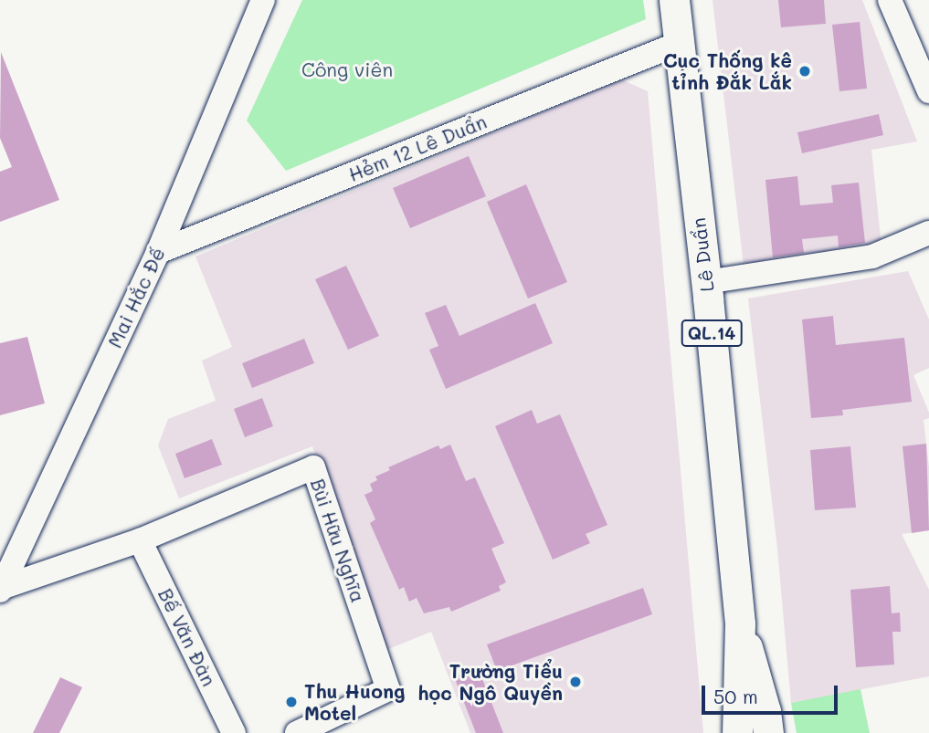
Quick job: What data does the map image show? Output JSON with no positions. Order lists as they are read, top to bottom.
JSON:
{
  "streets": {
    "main road": ["Lê Duẩn", "QL.14"],
    "street": [
      "Hẻm 12 Lê Duẩn",
      "Mai Hắc Đế",
      "Bùi Hữu Nghĩa",
      "Bế Văn Đàn"
    ]
  },
  "crossings": [
    ["Hẻm 12 Lê Duẩn", "Lê Duẩn"],
    ["Hẻm 12 Lê Duẩn", "Mai Hắc Đế"],
    ["Mai Hắc Đế", "Bùi Hữu Nghĩa"],
    ["Bùi Hữu Nghĩa", "Bế Văn Đàn"]
  ],
  "parks": ["Công viên"],
  "places": ["Cục Thống kê tỉnh Đắk Lắk", "Trường Tiểu học Ngô Quyền", "Thu Huong Motel"],
  "scale_bar": "50 m"
}
